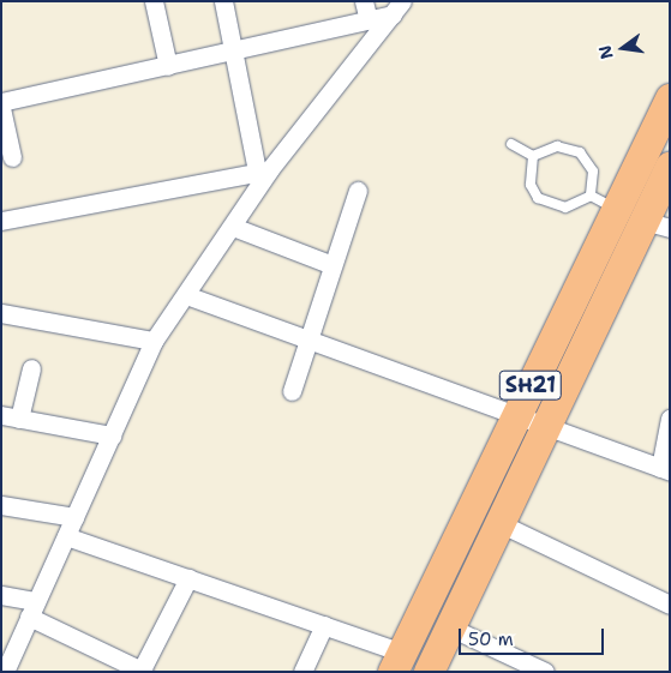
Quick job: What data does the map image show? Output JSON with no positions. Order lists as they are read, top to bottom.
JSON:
{
  "streets": {
    "main road": ["SH21"]
  },
  "scale_bar": "50 m",
  "north": "left"
}
